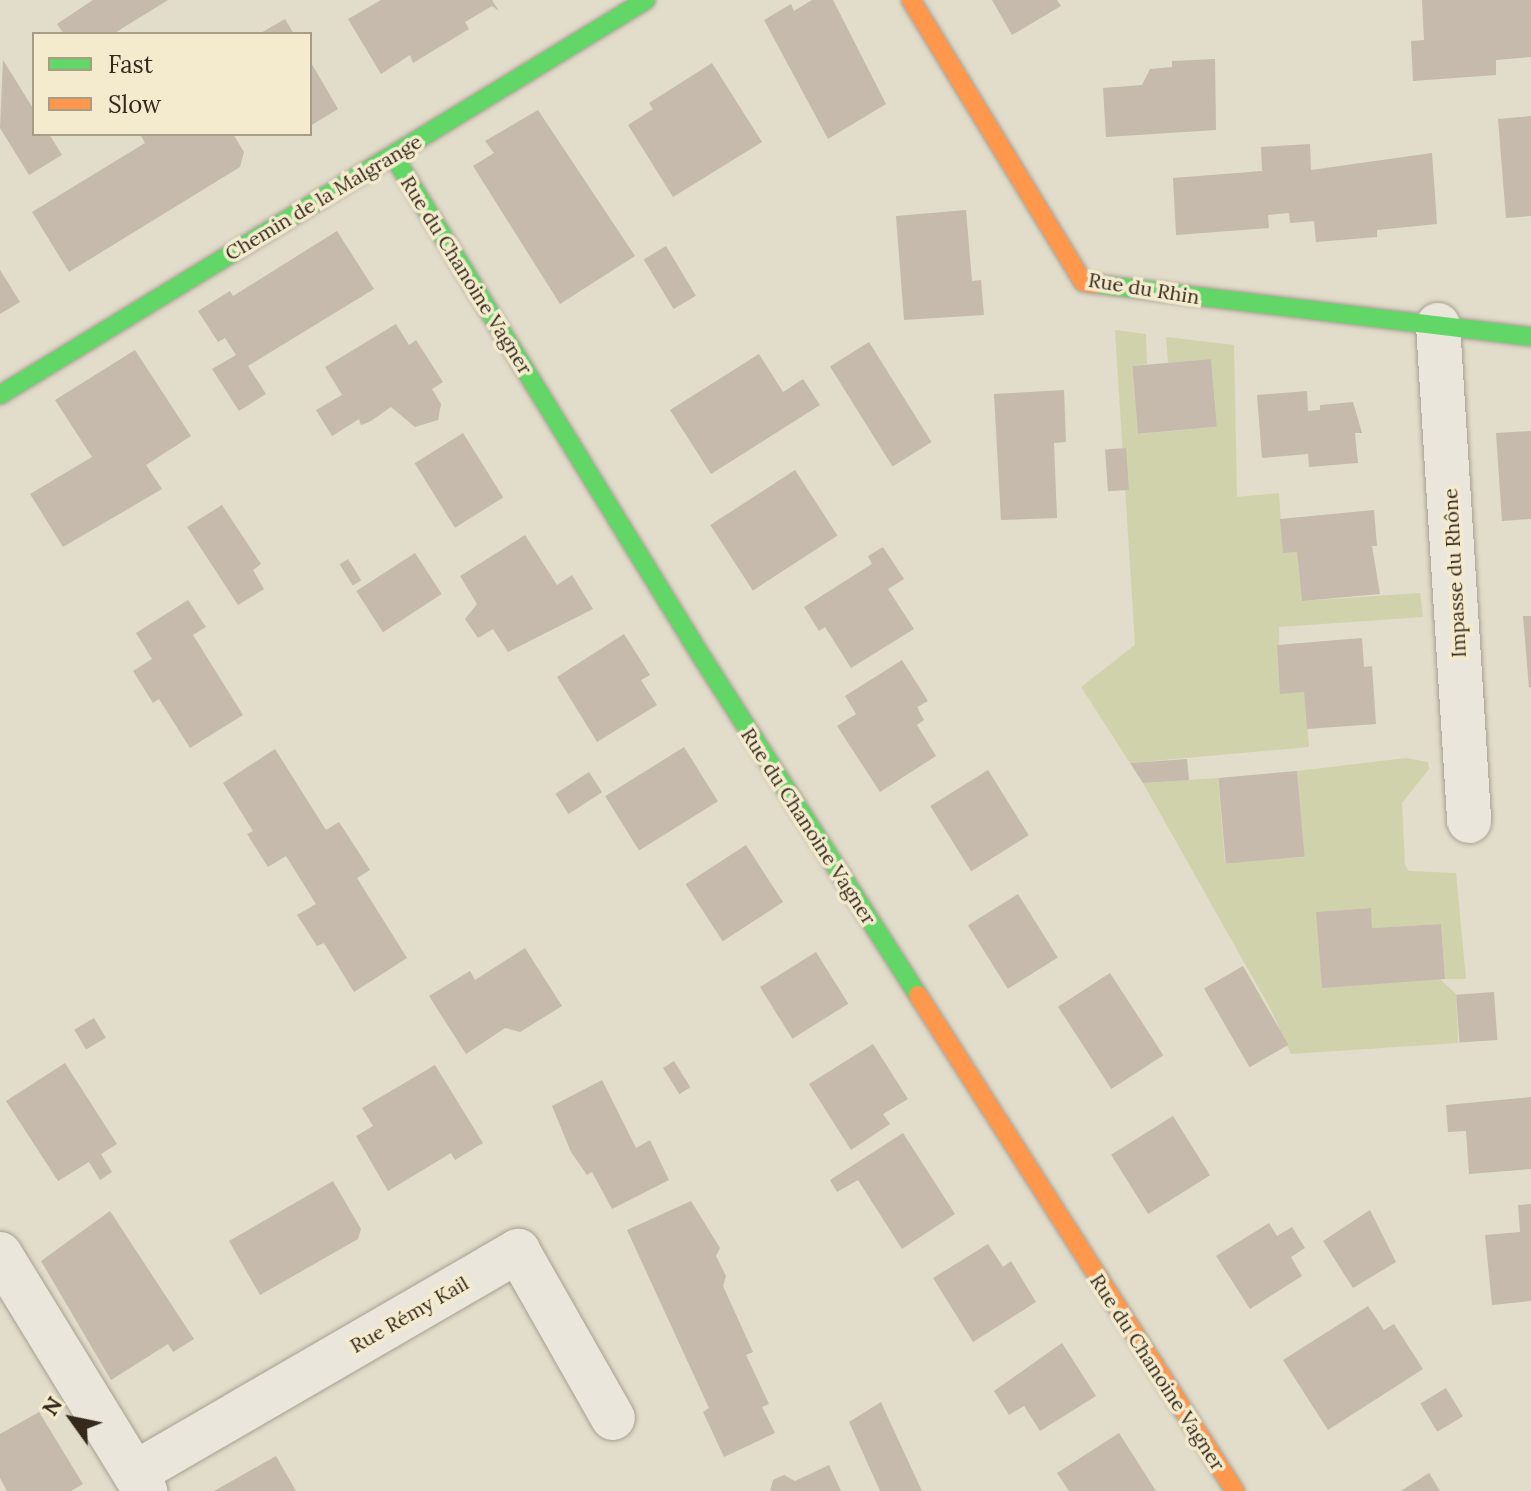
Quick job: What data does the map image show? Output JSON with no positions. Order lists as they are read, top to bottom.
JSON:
{
  "streets": {
    "street": [
      "Chemin de la Malgrange",
      "Rue du Chanoine Vagner",
      "Rue du Rhin",
      "Impasse du Rhône",
      "Rue Rémy Kail"
    ]
  },
  "crossings": [
    ["Chemin de la Malgrange", "Rue du Chanoine Vagner"],
    ["Rue du Rhin", "Impasse du Rhône"]
  ],
  "legend": ["Fast", "Slow"],
  "north": "top left"
}
